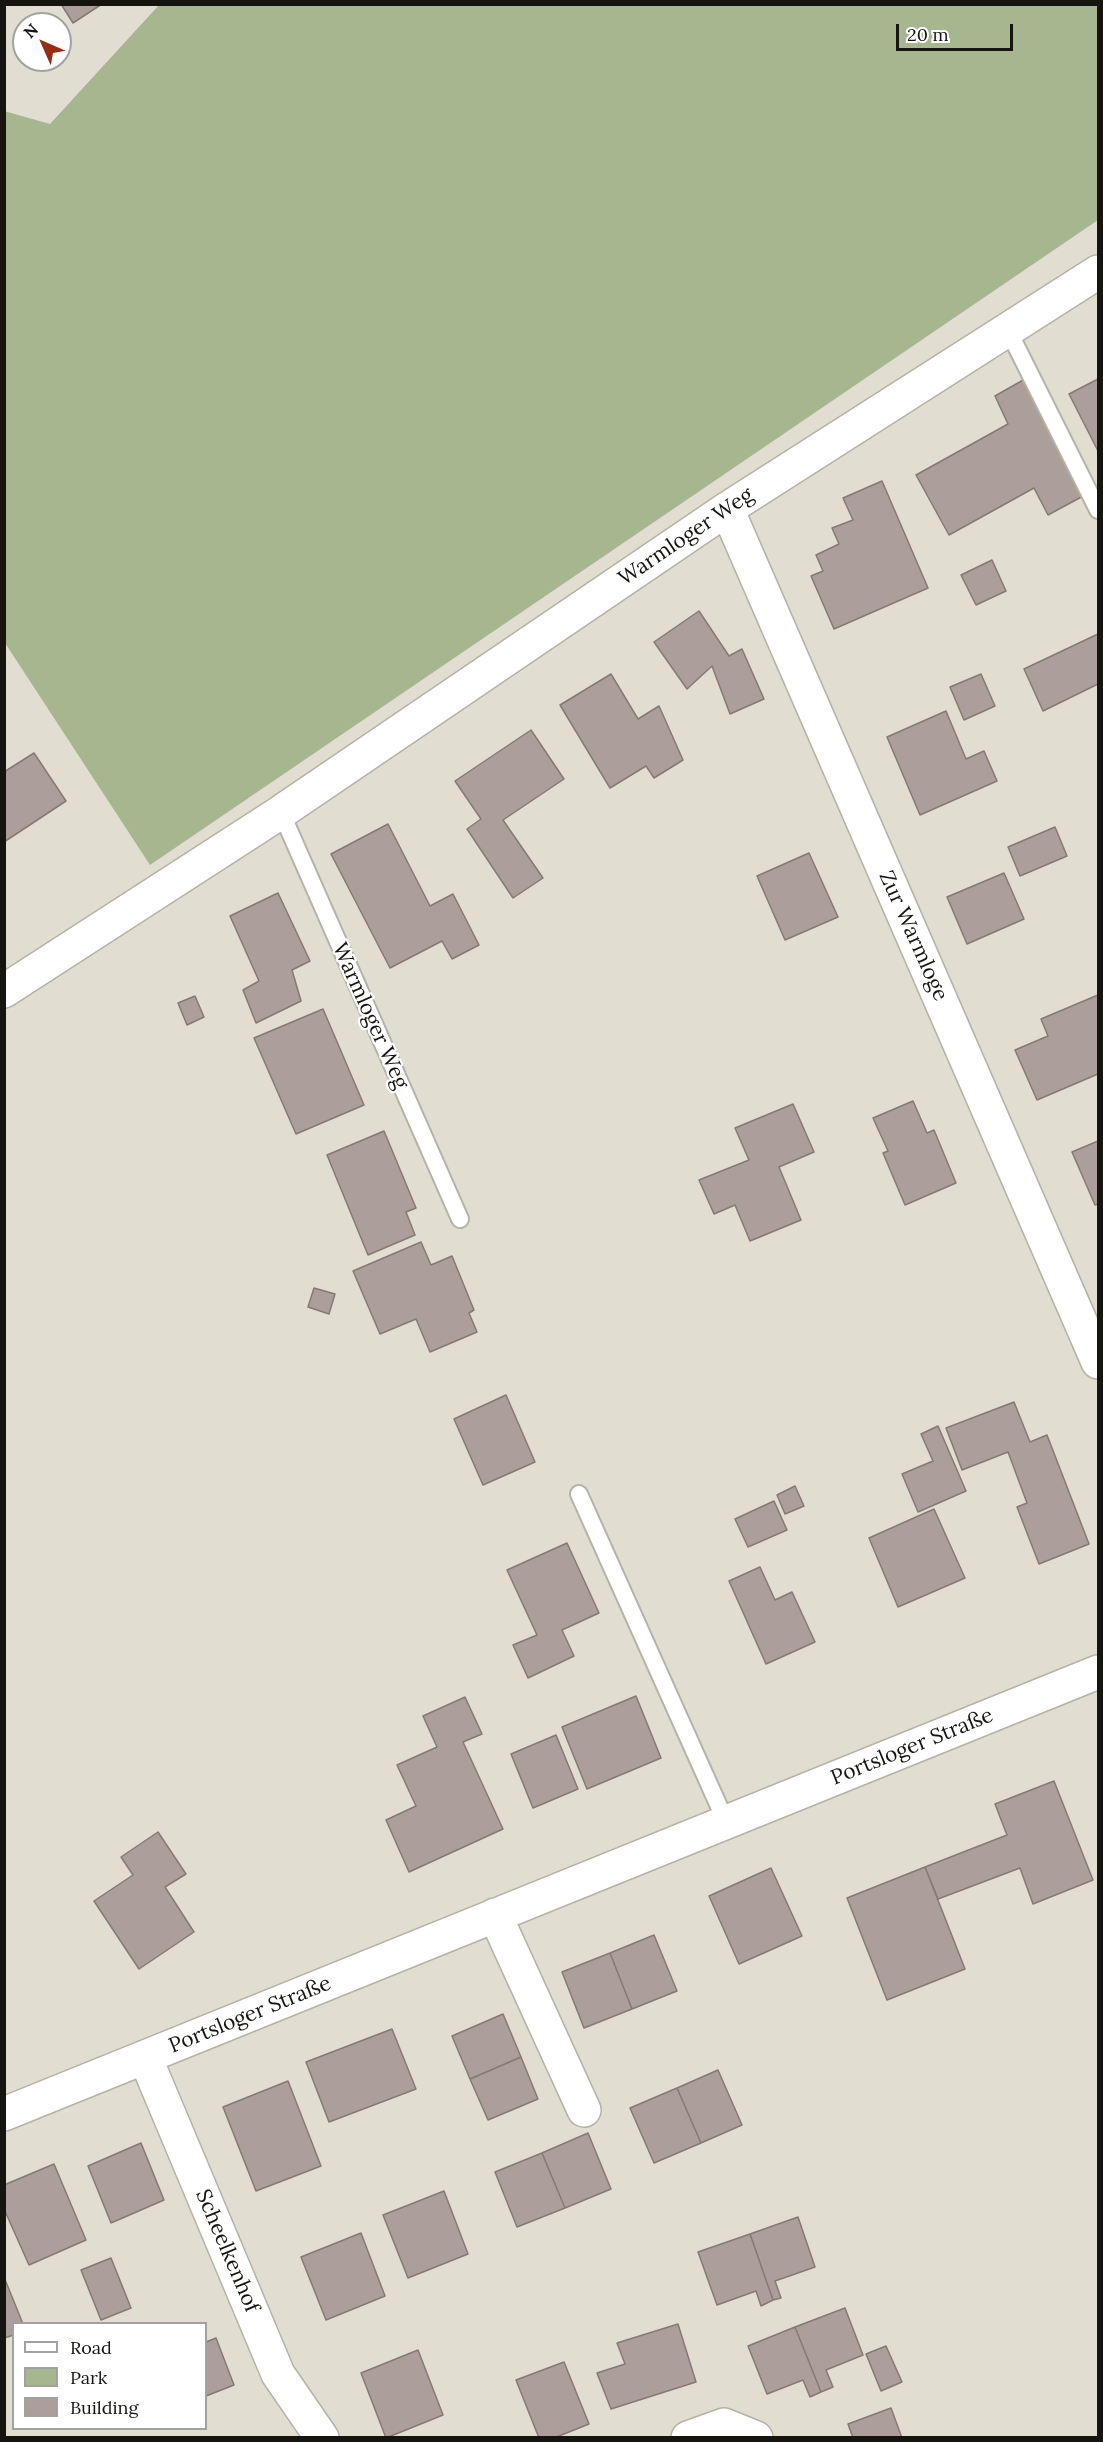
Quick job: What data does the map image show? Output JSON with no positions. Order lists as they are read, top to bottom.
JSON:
{
  "streets": {
    "street": [
      "Warmloger Weg",
      "Zur Warmloge",
      "Portsloger Straße",
      "Scheelkenhof"
    ]
  },
  "crossings": [
    ["Warmloger Weg", "Zur Warmloge"],
    ["Portsloger Straße", "Scheelkenhof"]
  ],
  "legend": ["Road", "Park", "Building"],
  "scale_bar": "20 m",
  "north": "top left"
}
